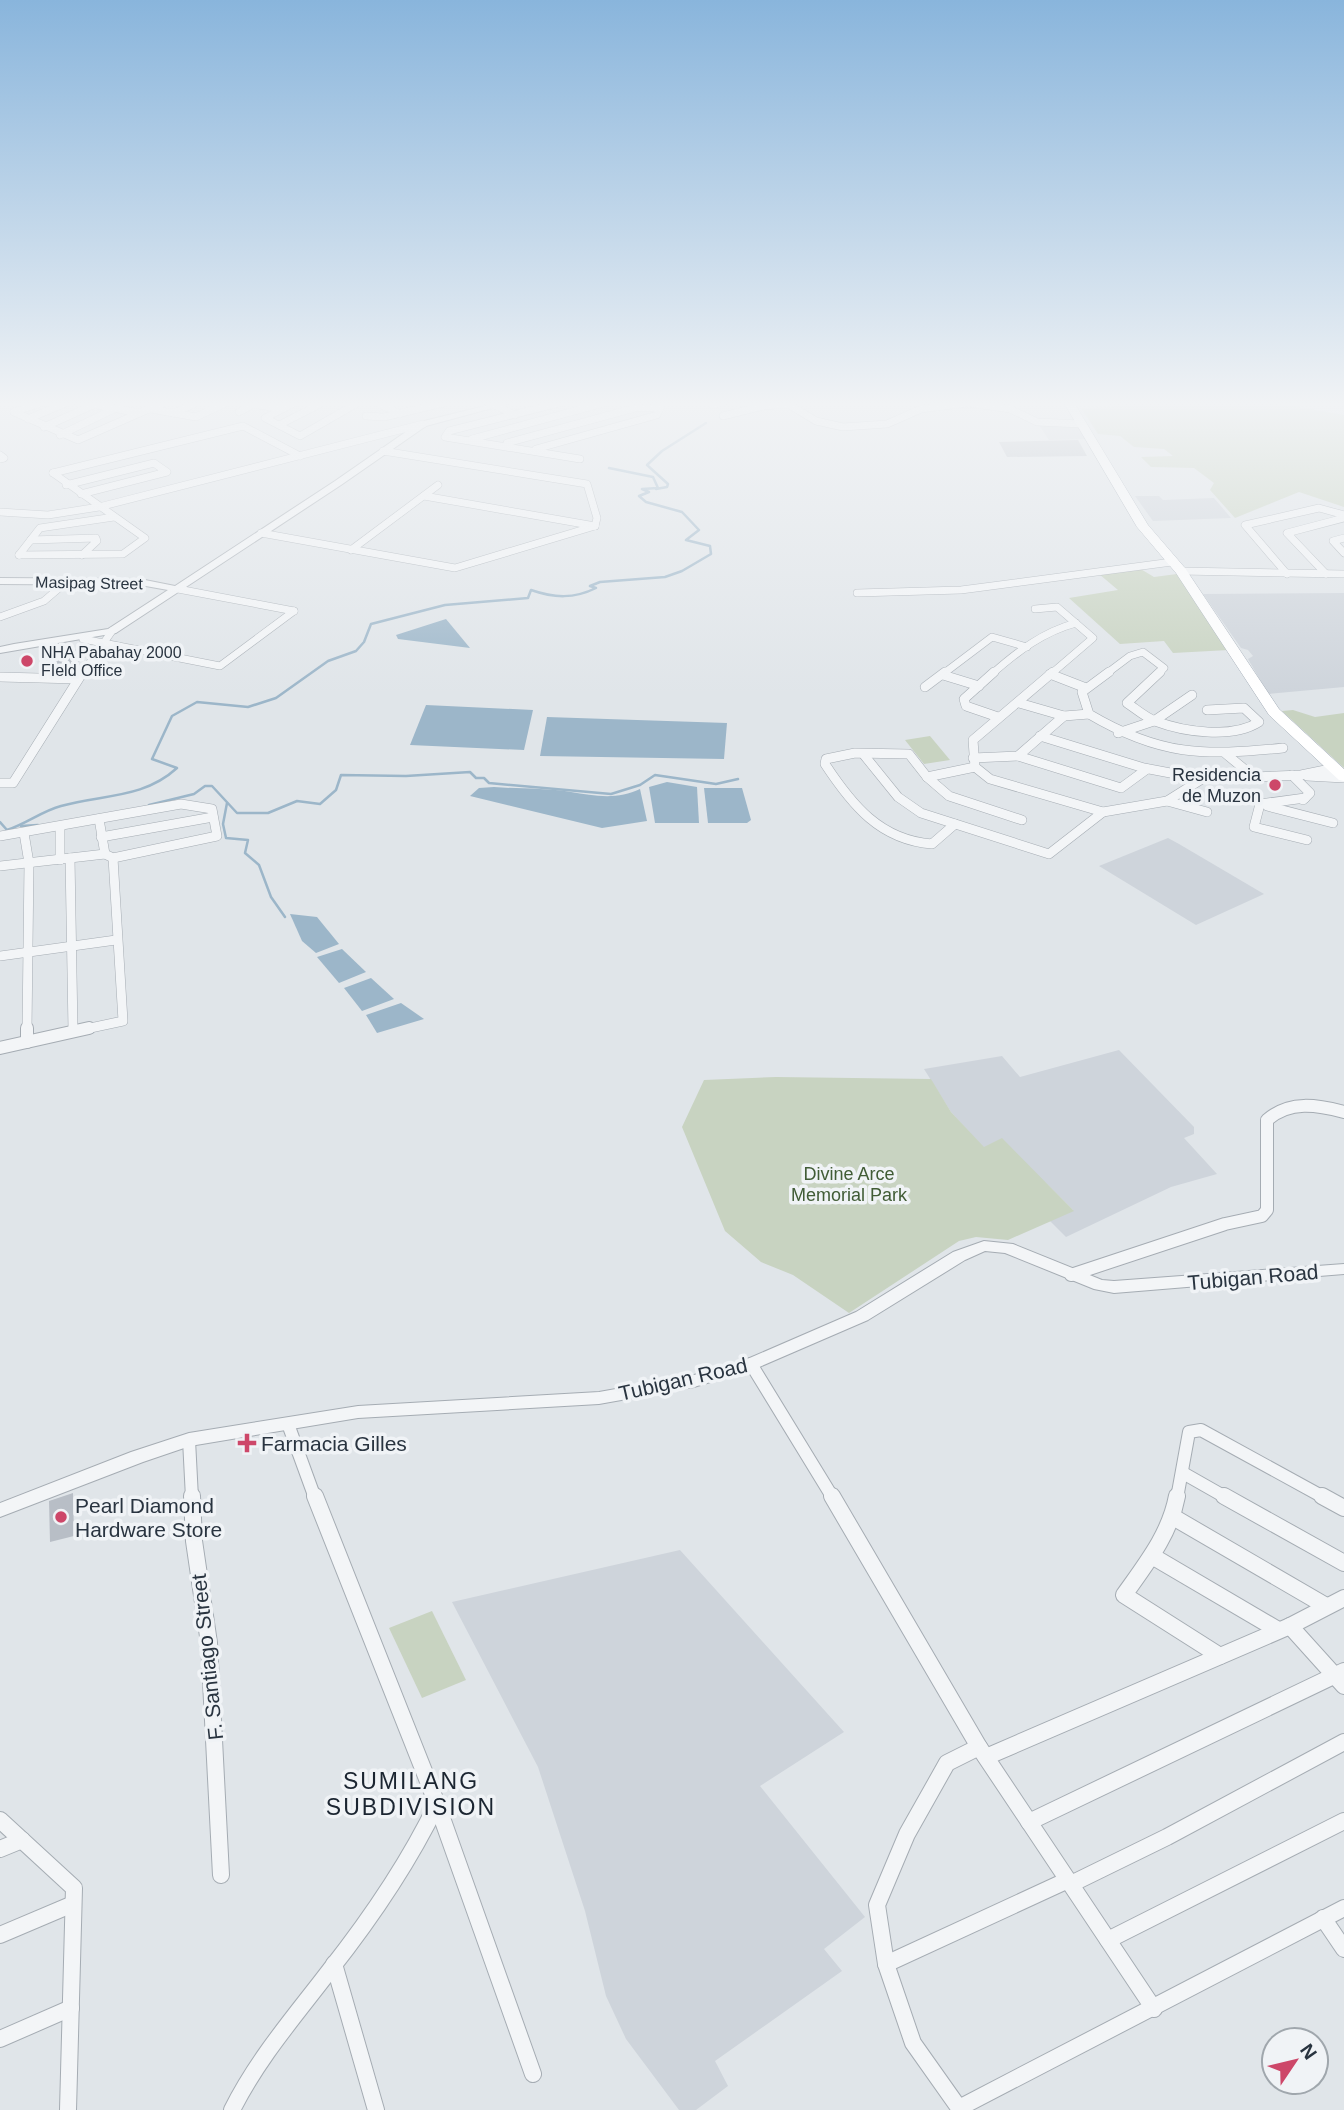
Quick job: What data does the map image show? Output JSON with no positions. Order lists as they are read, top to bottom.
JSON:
{
  "streets": {
    "street": ["Masipag Street", "Tubigan Road", "F. Santiago Street"]
  },
  "crossings": [
    ["Tubigan Road", "F. Santiago Street"]
  ],
  "districts": ["SUMILANG SUBDIVISION"],
  "parks": ["Divine Arce Memorial Park"],
  "places": {
    "other": ["NHA Pabahay 2000 FIeld Office", "Residencia de Muzon", "Pearl Diamond Hardware Store"],
    "health": ["Farmacia Gilles"]
  },
  "north": "top right"
}
